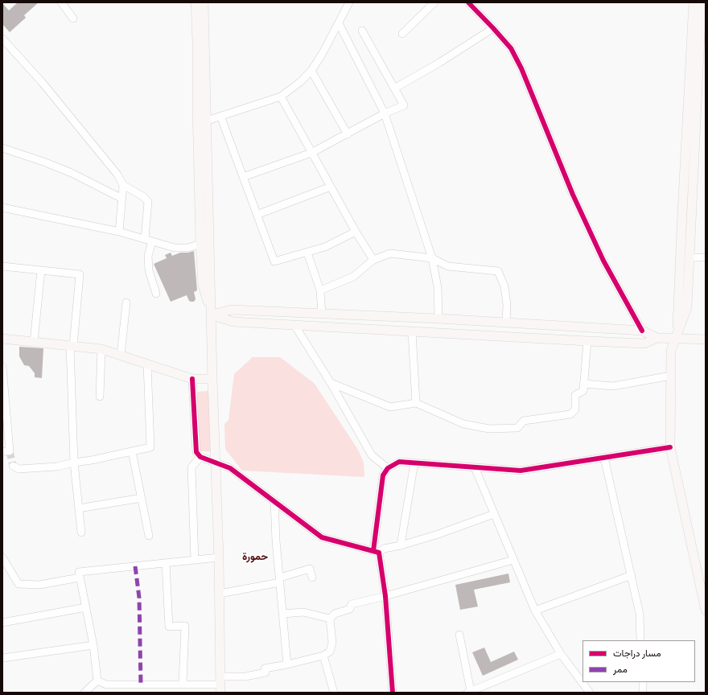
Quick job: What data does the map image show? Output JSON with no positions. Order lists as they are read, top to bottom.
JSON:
{
  "districts": ["حمورة"],
  "legend": ["مسار دراجات", "ممر"]
}
